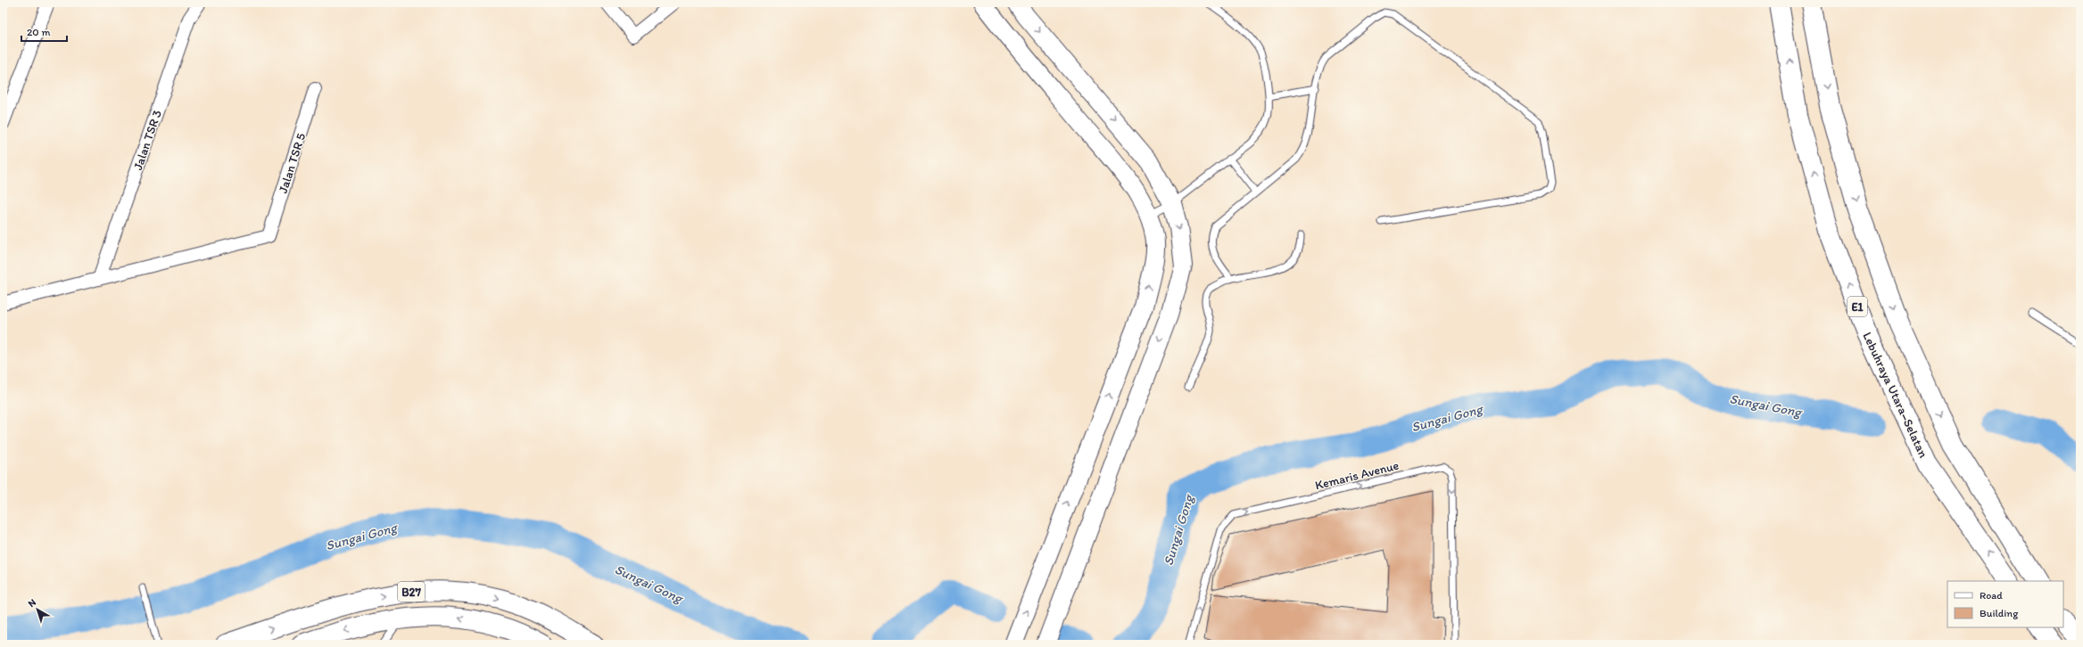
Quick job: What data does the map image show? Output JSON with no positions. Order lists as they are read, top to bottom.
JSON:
{
  "streets": {
    "main road": ["E1", "Lebuhraya Utara–Selatan", "B27"],
    "street": ["Jalan TSR 3", "Jalan TSR 5"],
    "lane": ["Kemaris Avenue"]
  },
  "crossings": [
    ["Jalan TSR 3", "Jalan TSR 5"]
  ],
  "water": ["Sungai Gong"],
  "legend": ["Road", "Building"],
  "scale_bar": "20 m",
  "north": "top left"
}
